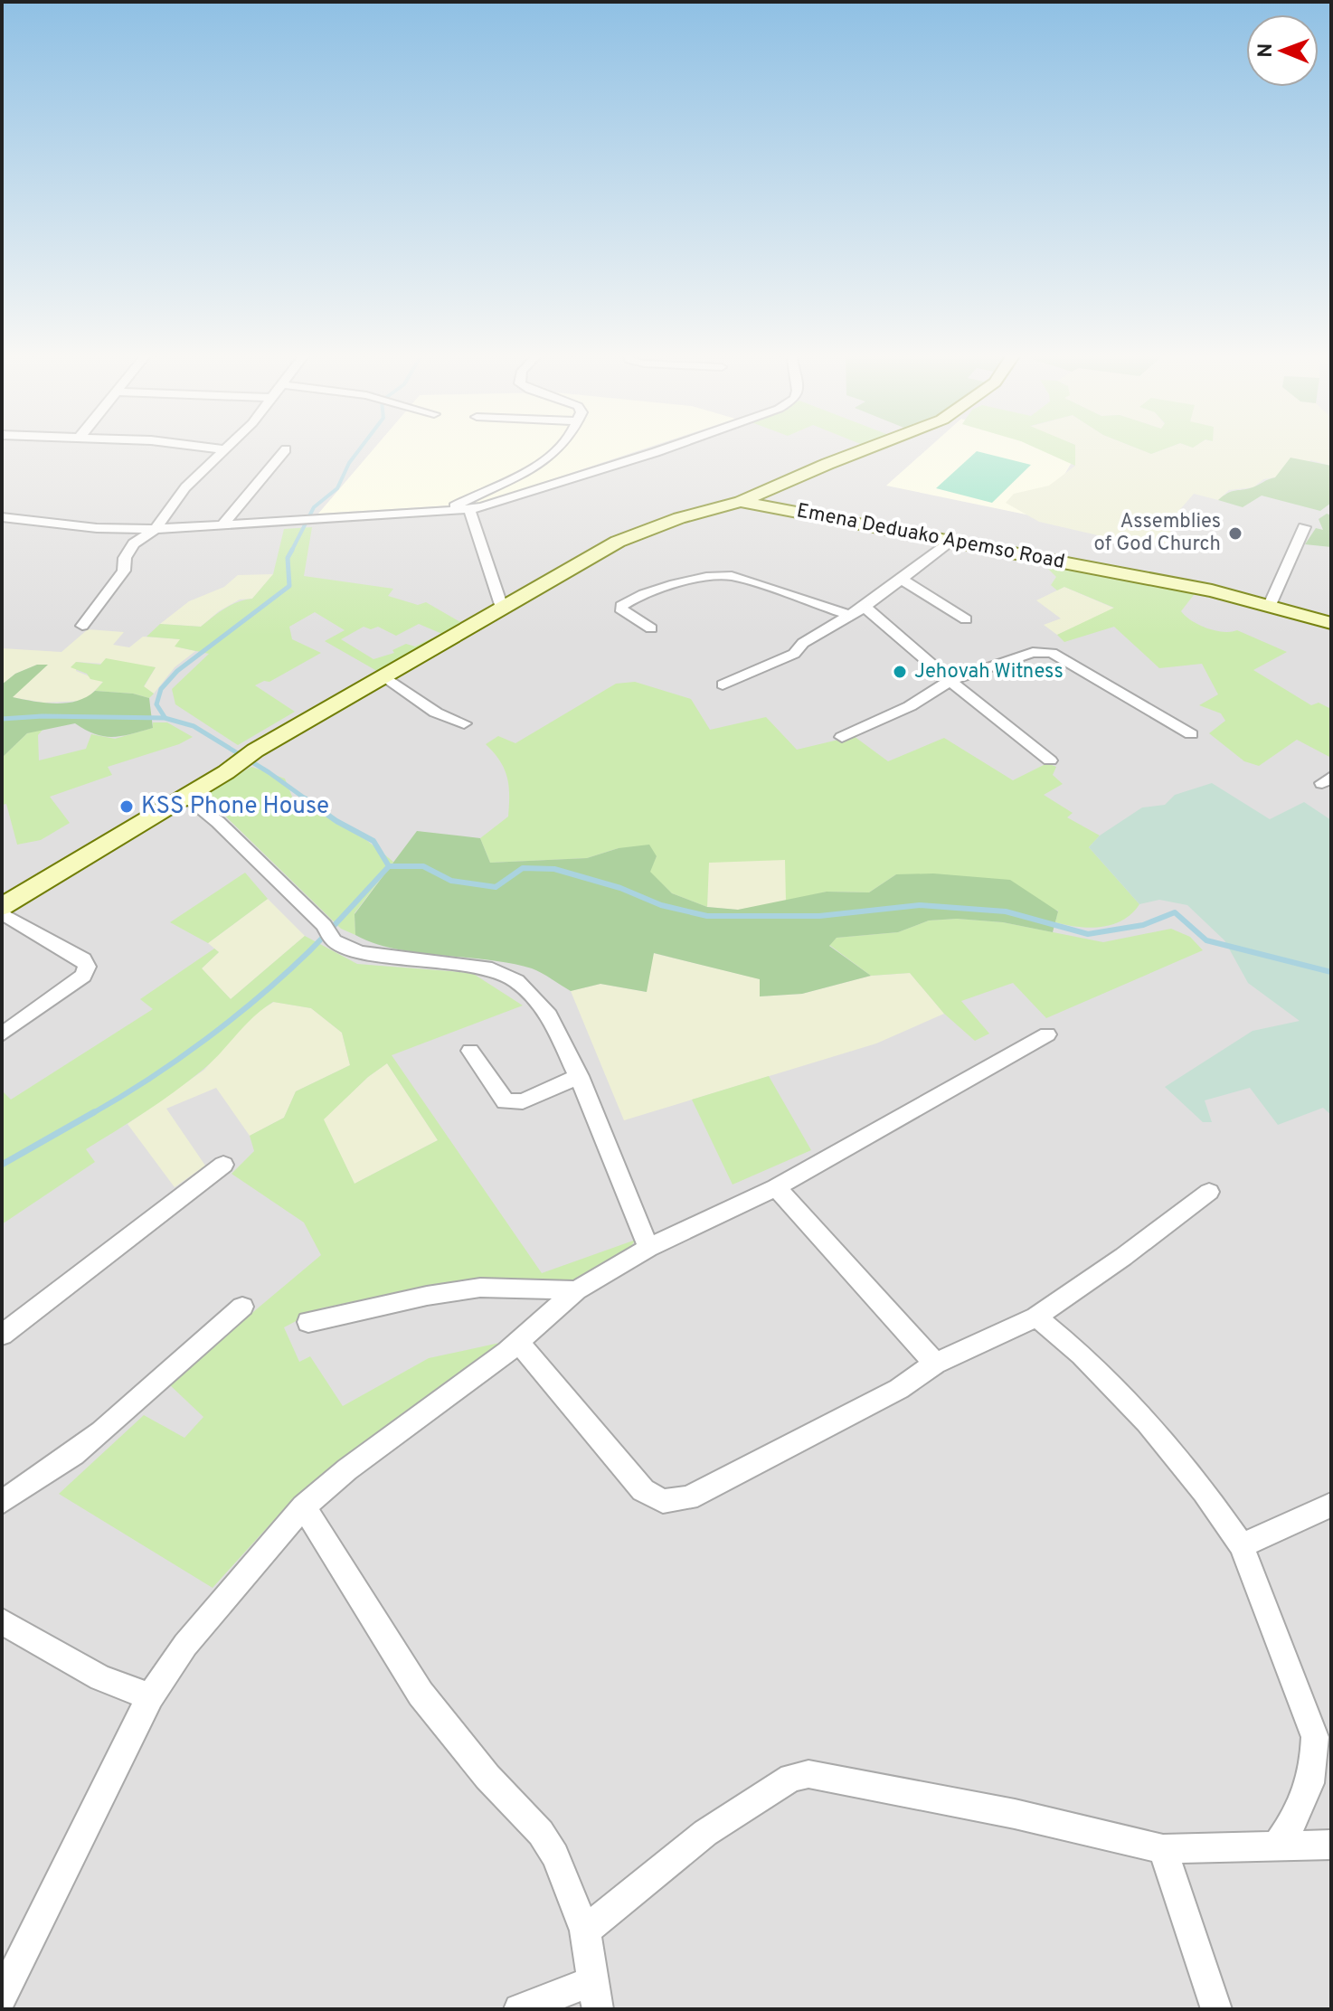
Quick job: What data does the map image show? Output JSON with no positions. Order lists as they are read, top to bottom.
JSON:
{
  "streets": {
    "street": ["Emena Deduako Apemso Road"]
  },
  "places": ["Assemblies of God Church", "Jehovah Witness", "KSS Phone House"],
  "north": "left"
}
